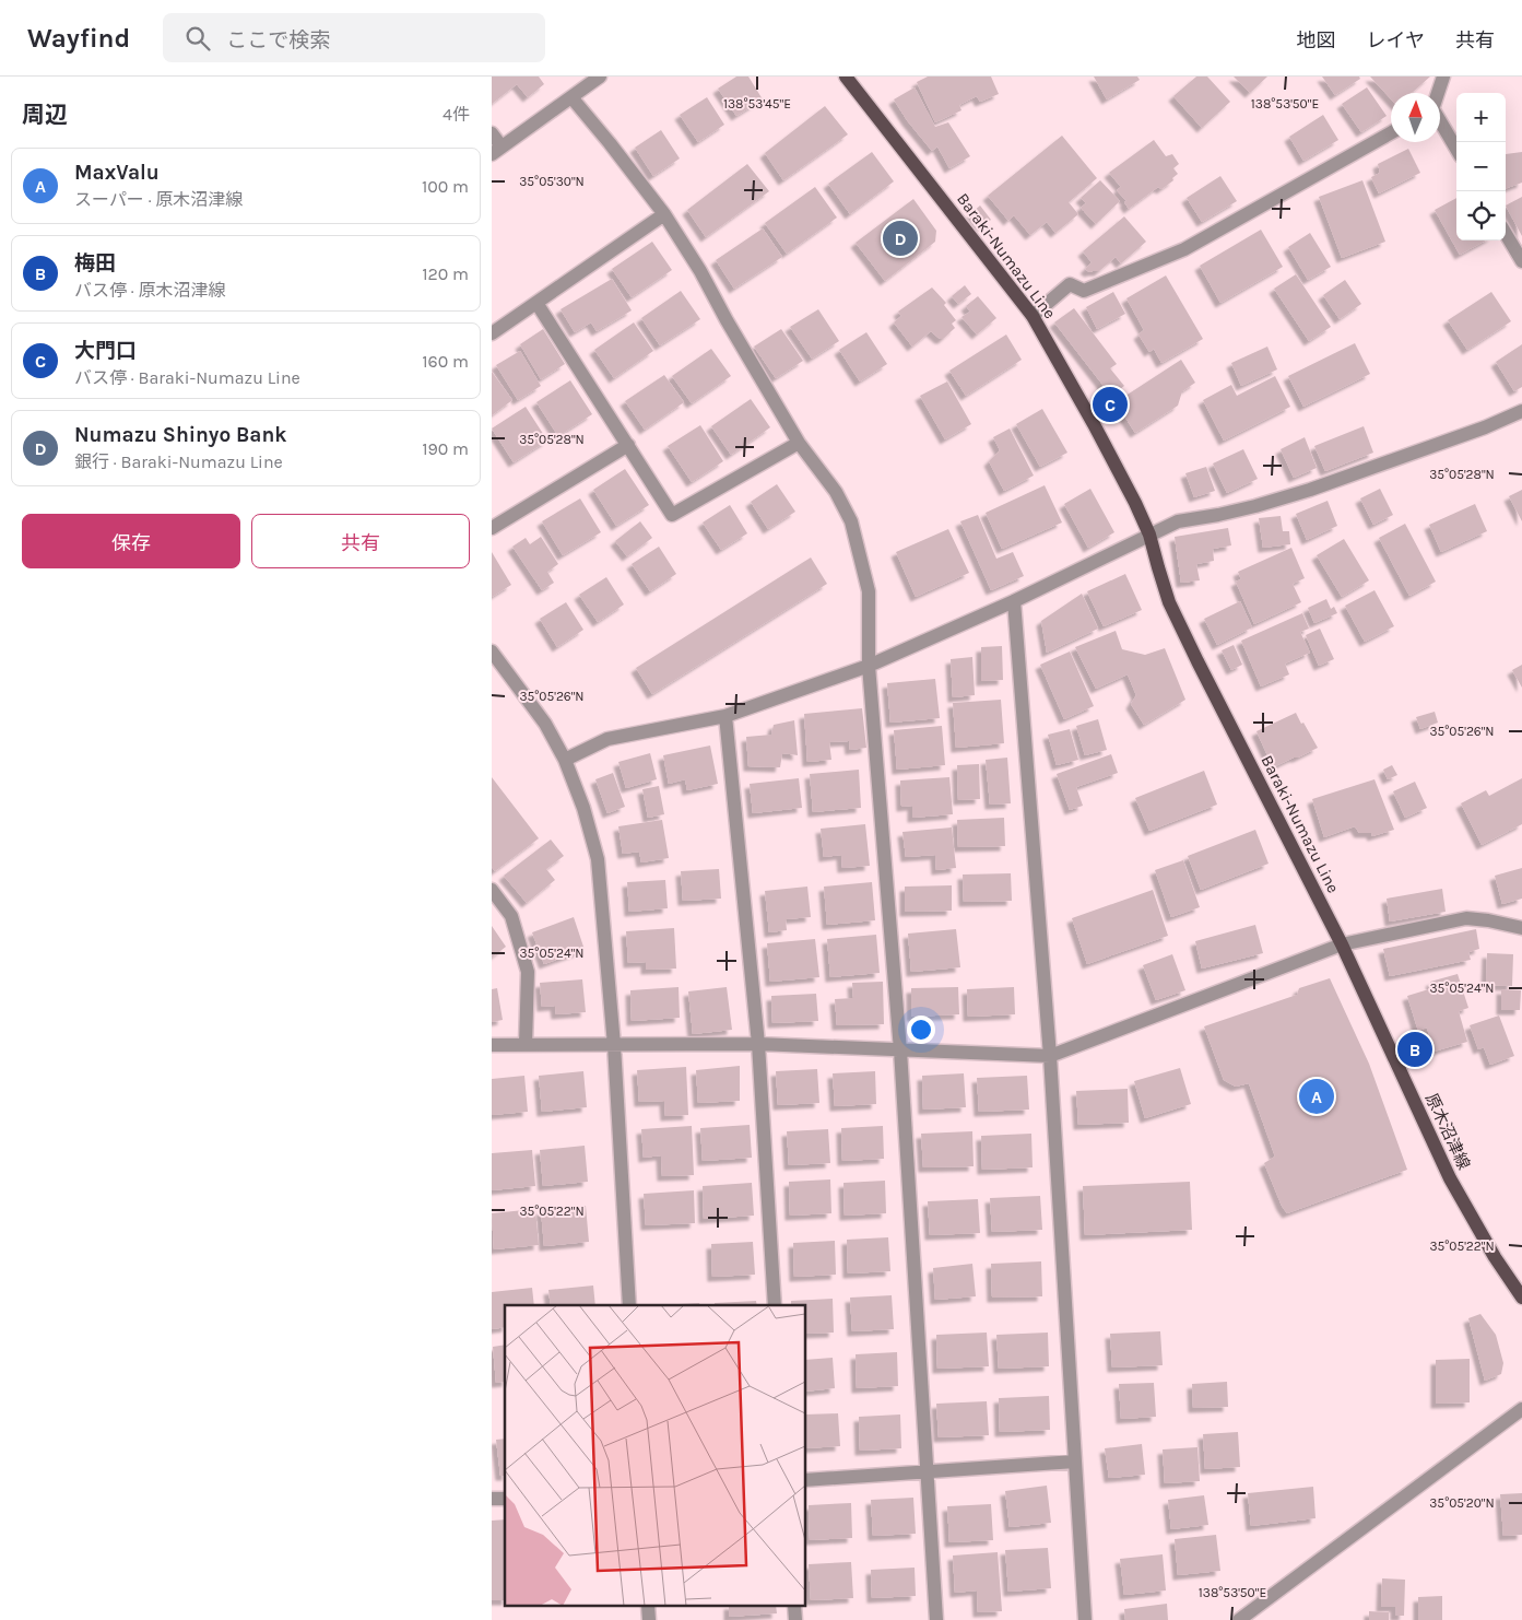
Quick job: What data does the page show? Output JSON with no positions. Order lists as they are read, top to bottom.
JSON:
{
  "streets": {
    "main road": ["Baraki-Numazu Line", "原木沼津線"]
  },
  "crossings": [
    ["Baraki-Numazu Line", "原木沼津線"]
  ],
  "north": "top",
  "page": {
    "header": "Wayfind",
    "search": "ここで検索",
    "nav": ["地図", "レイヤ", "共有"],
    "heading": ["周辺", "4件"],
    "map_buttons": ["+", "−"],
    "list": [
      {
        "mark": "A",
        "name": "MaxValu",
        "note": "スーパー · 原木沼津線",
        "value": "100 m"
      },
      {
        "mark": "B",
        "name": "梅田",
        "note": "バス停 · 原木沼津線",
        "value": "120 m"
      },
      {
        "mark": "C",
        "name": "大門口",
        "note": "バス停 · Baraki-Numazu Line",
        "value": "160 m"
      },
      {
        "mark": "D",
        "name": "Numazu Shinyo Bank",
        "note": "銀行 · Baraki-Numazu Line",
        "value": "190 m"
      }
    ],
    "pins": [
      "D",
      "C",
      "B",
      "A"
    ],
    "buttons": ["保存", "共有"]
  },
  "coordinates": [
    "138°53'45\"E",
    "138°53'50\"E",
    "35°05'30\"N",
    "35°05'28\"N",
    "35°05'26\"N",
    "35°05'24\"N",
    "35°05'22\"N",
    "35°05'20\"N"
  ]
}
